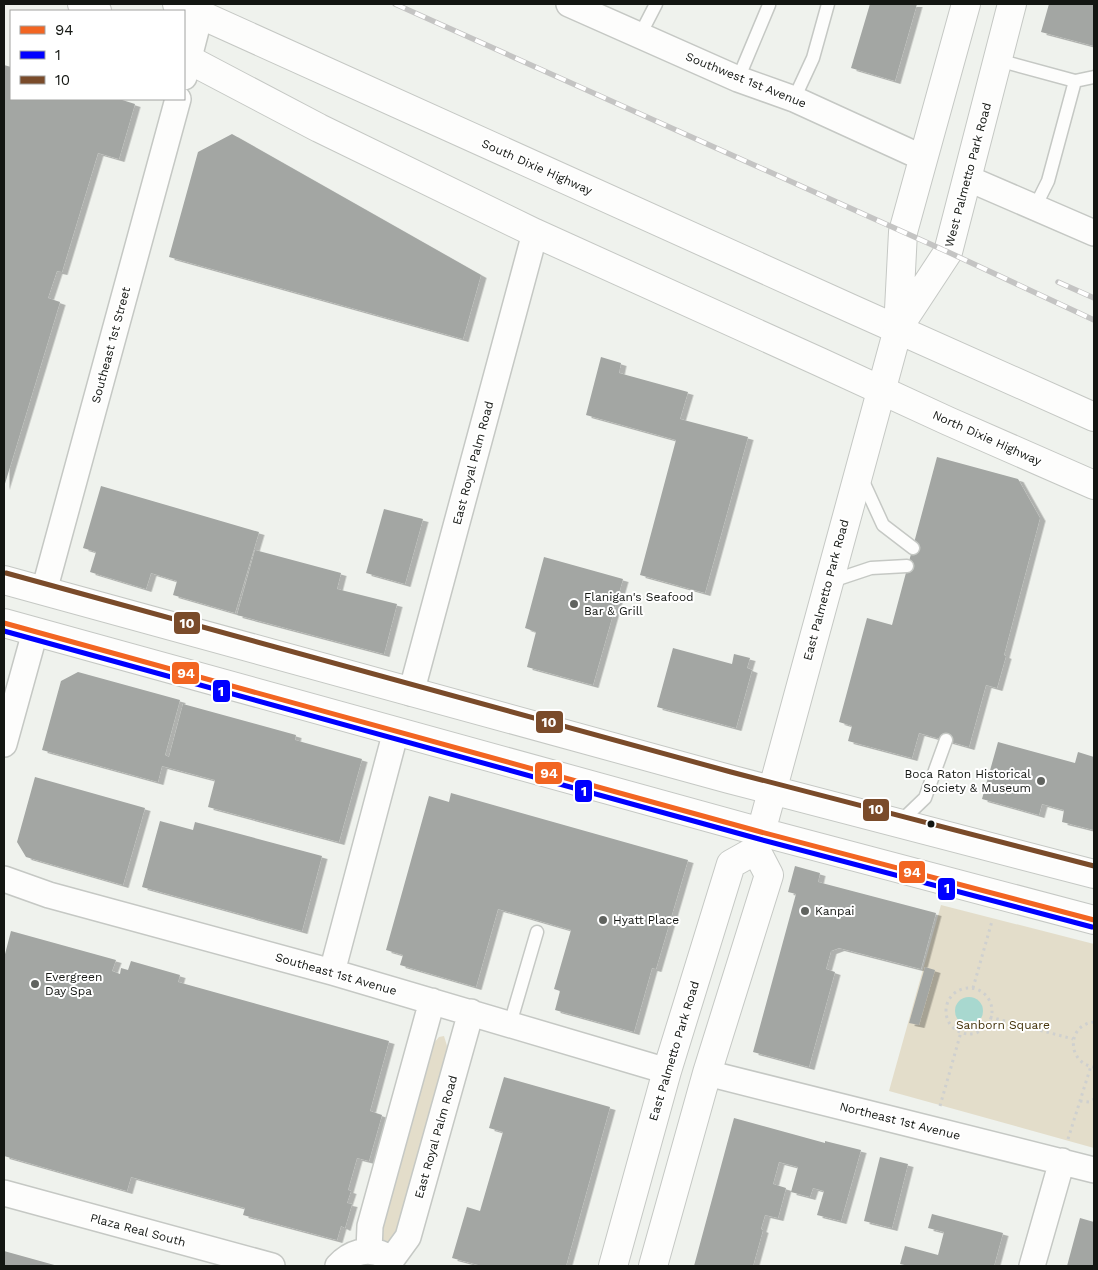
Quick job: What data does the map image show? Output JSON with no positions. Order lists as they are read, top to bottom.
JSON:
{
  "streets": {
    "main road": [
      "South Dixie Highway",
      "West Palmetto Park Road",
      "North Dixie Highway",
      "East Palmetto Park Road"
    ],
    "street": [
      "Southwest 1st Avenue",
      "Southeast 1st Street",
      "East Royal Palm Road",
      "Southeast 1st Avenue",
      "Northeast 1st Avenue",
      "Plaza Real South"
    ]
  },
  "crossings": [
    ["South Dixie Highway", "West Palmetto Park Road"],
    ["South Dixie Highway", "East Palmetto Park Road"],
    ["West Palmetto Park Road", "East Palmetto Park Road"],
    ["North Dixie Highway", "East Palmetto Park Road"],
    ["East Royal Palm Road", "Southeast 1st Avenue"],
    ["East Palmetto Park Road", "Southeast 1st Avenue"]
  ],
  "parks": ["Sanborn Square"],
  "places": [
    "Flanigan's Seafood Bar & Grill",
    "Boca Raton Historical Society & Museum",
    "Kanpai",
    "Hyatt Place",
    "Evergreen Day Spa"
  ],
  "lines": ["transit line 10", "transit line 94", "transit line 1"],
  "legend": ["94", "1", "10"]
}
